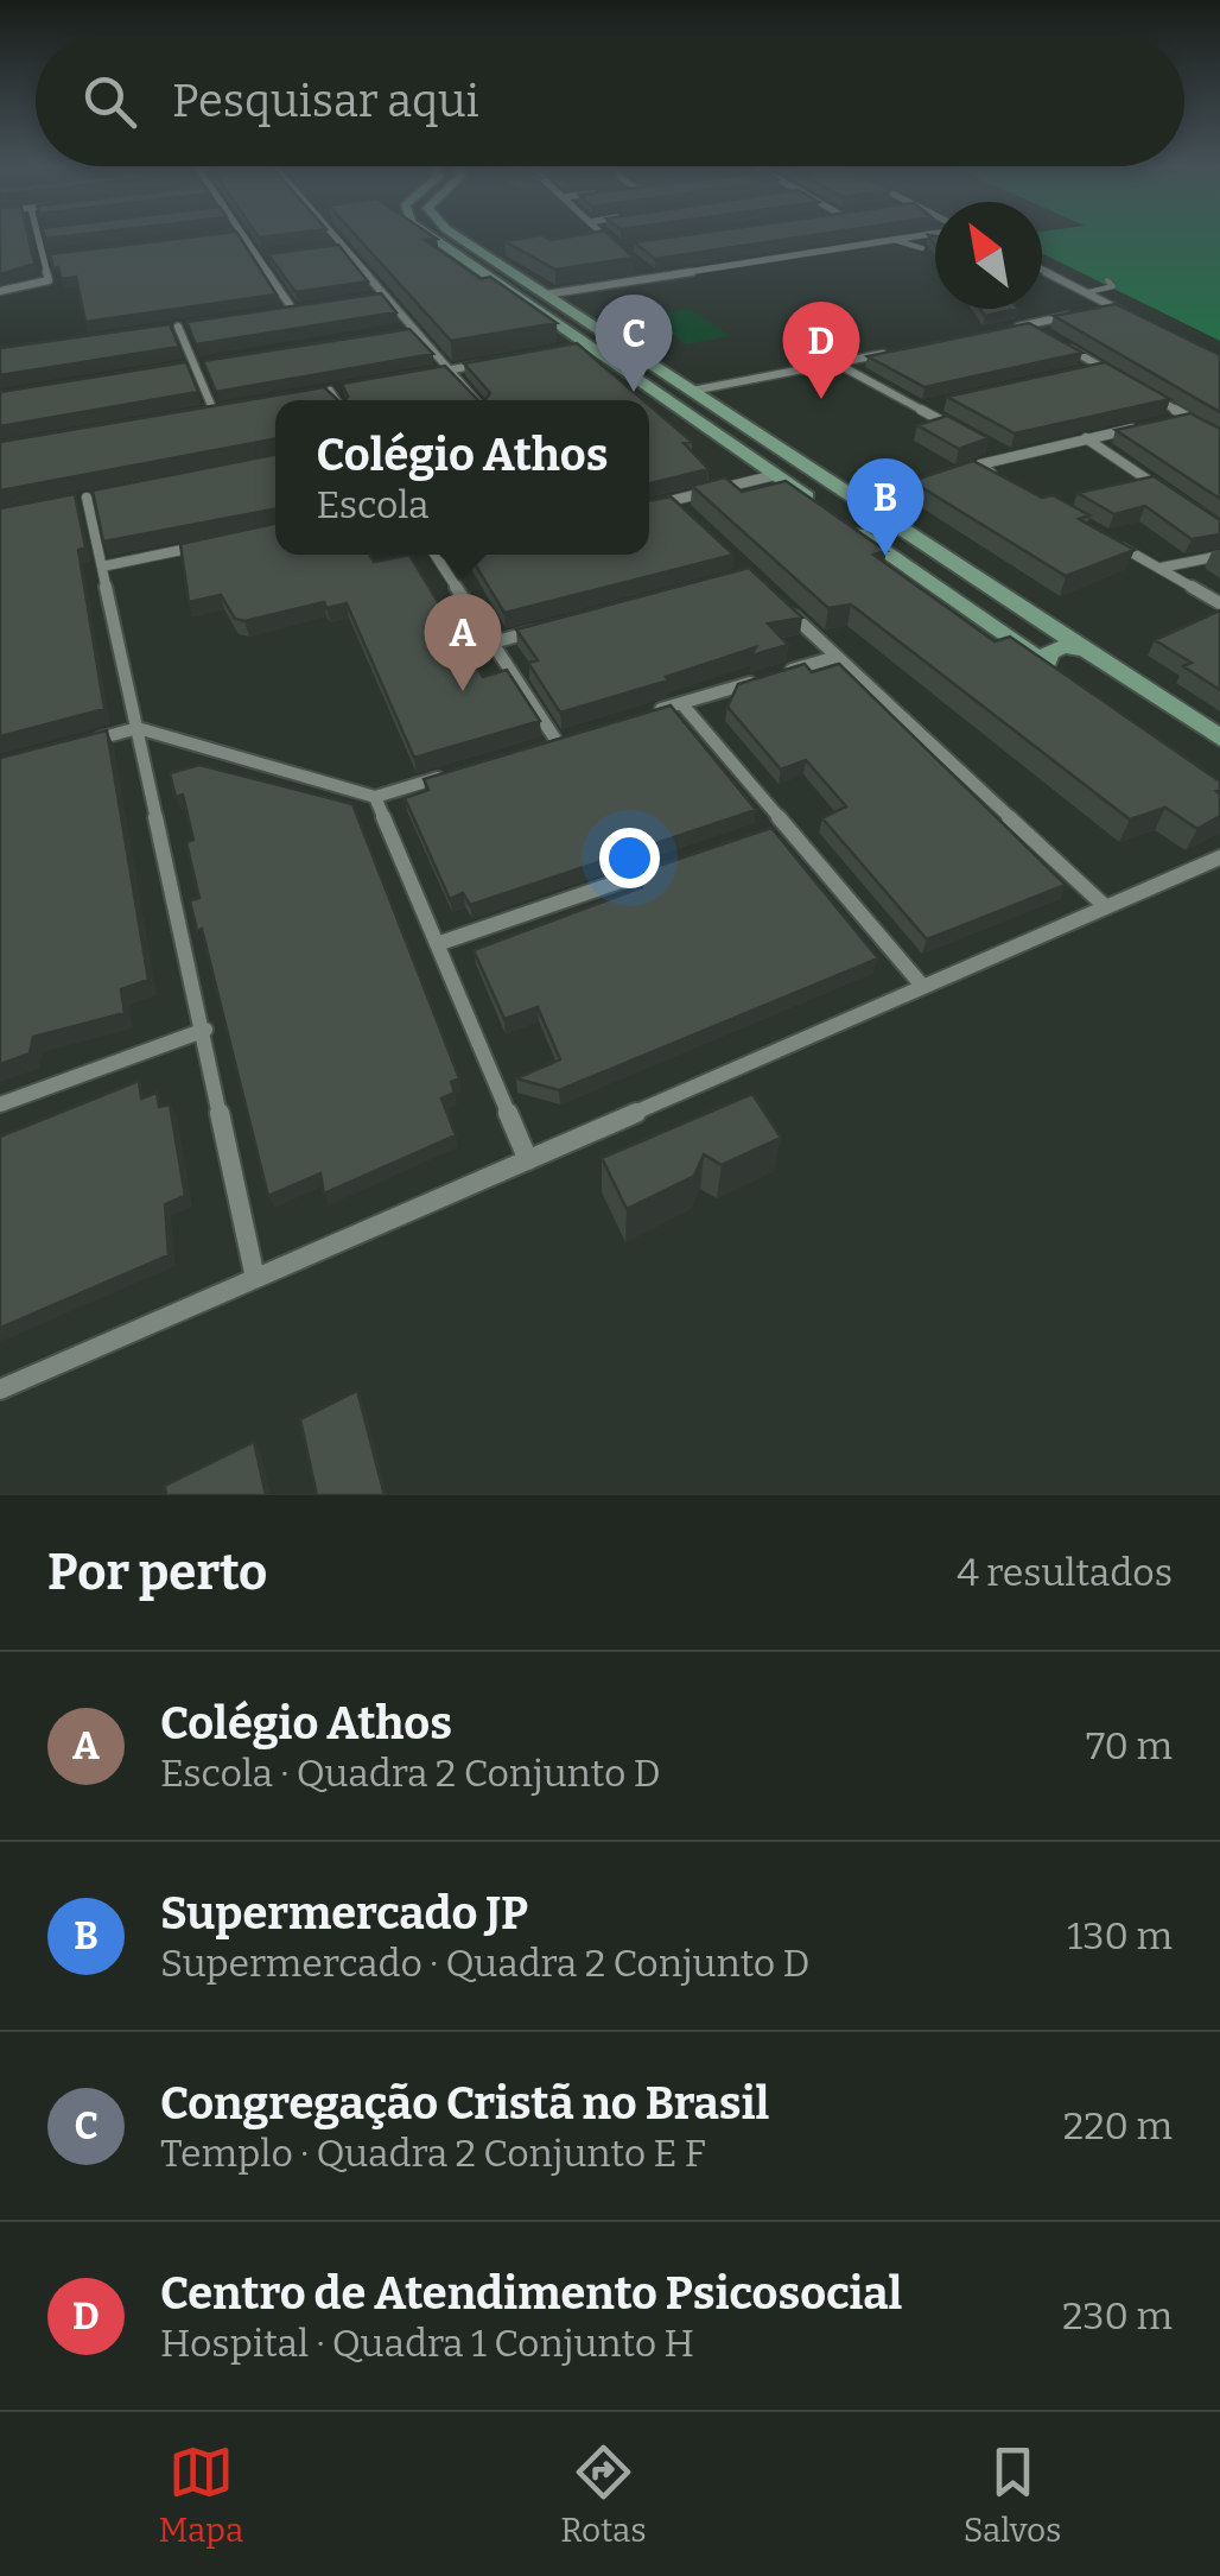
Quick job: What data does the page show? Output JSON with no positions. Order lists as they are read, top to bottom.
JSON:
{
  "north": "top left",
  "page": {
    "search": "Pesquisar aqui",
    "pins": [
      "C",
      "D",
      "B",
      "A"
    ],
    "popup": ["Colégio Athos", "Escola"],
    "heading": ["Por perto", "4 resultados"],
    "list": [
      {
        "mark": "A",
        "name": "Colégio Athos",
        "note": "Escola · Quadra 2 Conjunto D",
        "value": "70 m"
      },
      {
        "mark": "B",
        "name": "Supermercado JP",
        "note": "Supermercado · Quadra 2 Conjunto D",
        "value": "130 m"
      },
      {
        "mark": "C",
        "name": "Congregação Cristã no Brasil",
        "note": "Templo · Quadra 2 Conjunto E F",
        "value": "220 m"
      },
      {
        "mark": "D",
        "name": "Centro de Atendimento Psicosocial",
        "note": "Hospital · Quadra 1 Conjunto H",
        "value": "230 m"
      }
    ],
    "nav": ["Mapa", "Rotas", "Salvos"]
  }
}
